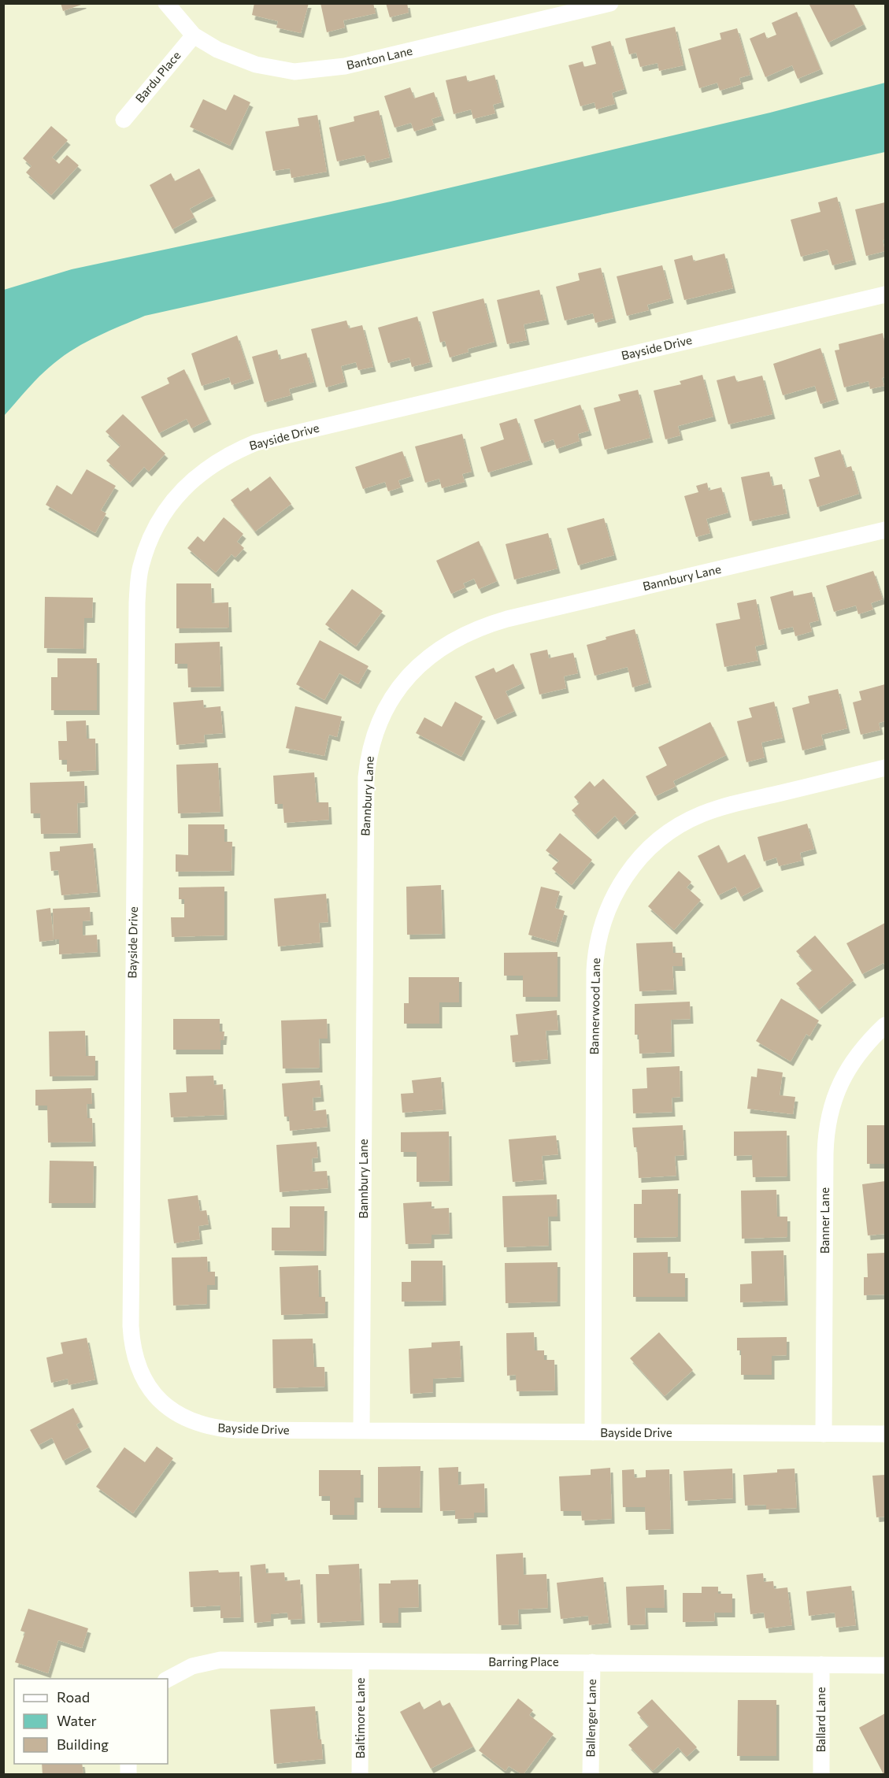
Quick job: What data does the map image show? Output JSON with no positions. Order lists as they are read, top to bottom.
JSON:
{
  "streets": {
    "street": [
      "Banton Lane",
      "Bardu Place",
      "Bayside Drive",
      "Bannbury Lane",
      "Bannerwood Lane",
      "Banner Lane",
      "Barring Place",
      "Baltimore Lane",
      "Ballenger Lane",
      "Ballard Lane"
    ]
  },
  "crossings": [
    ["Banton Lane", "Bardu Place"],
    ["Bayside Drive", "Bannbury Lane"],
    ["Bayside Drive", "Bannerwood Lane"],
    ["Bayside Drive", "Banner Lane"],
    ["Barring Place", "Baltimore Lane"],
    ["Barring Place", "Ballenger Lane"],
    ["Barring Place", "Ballard Lane"]
  ],
  "legend": ["Road", "Water", "Building"]
}
